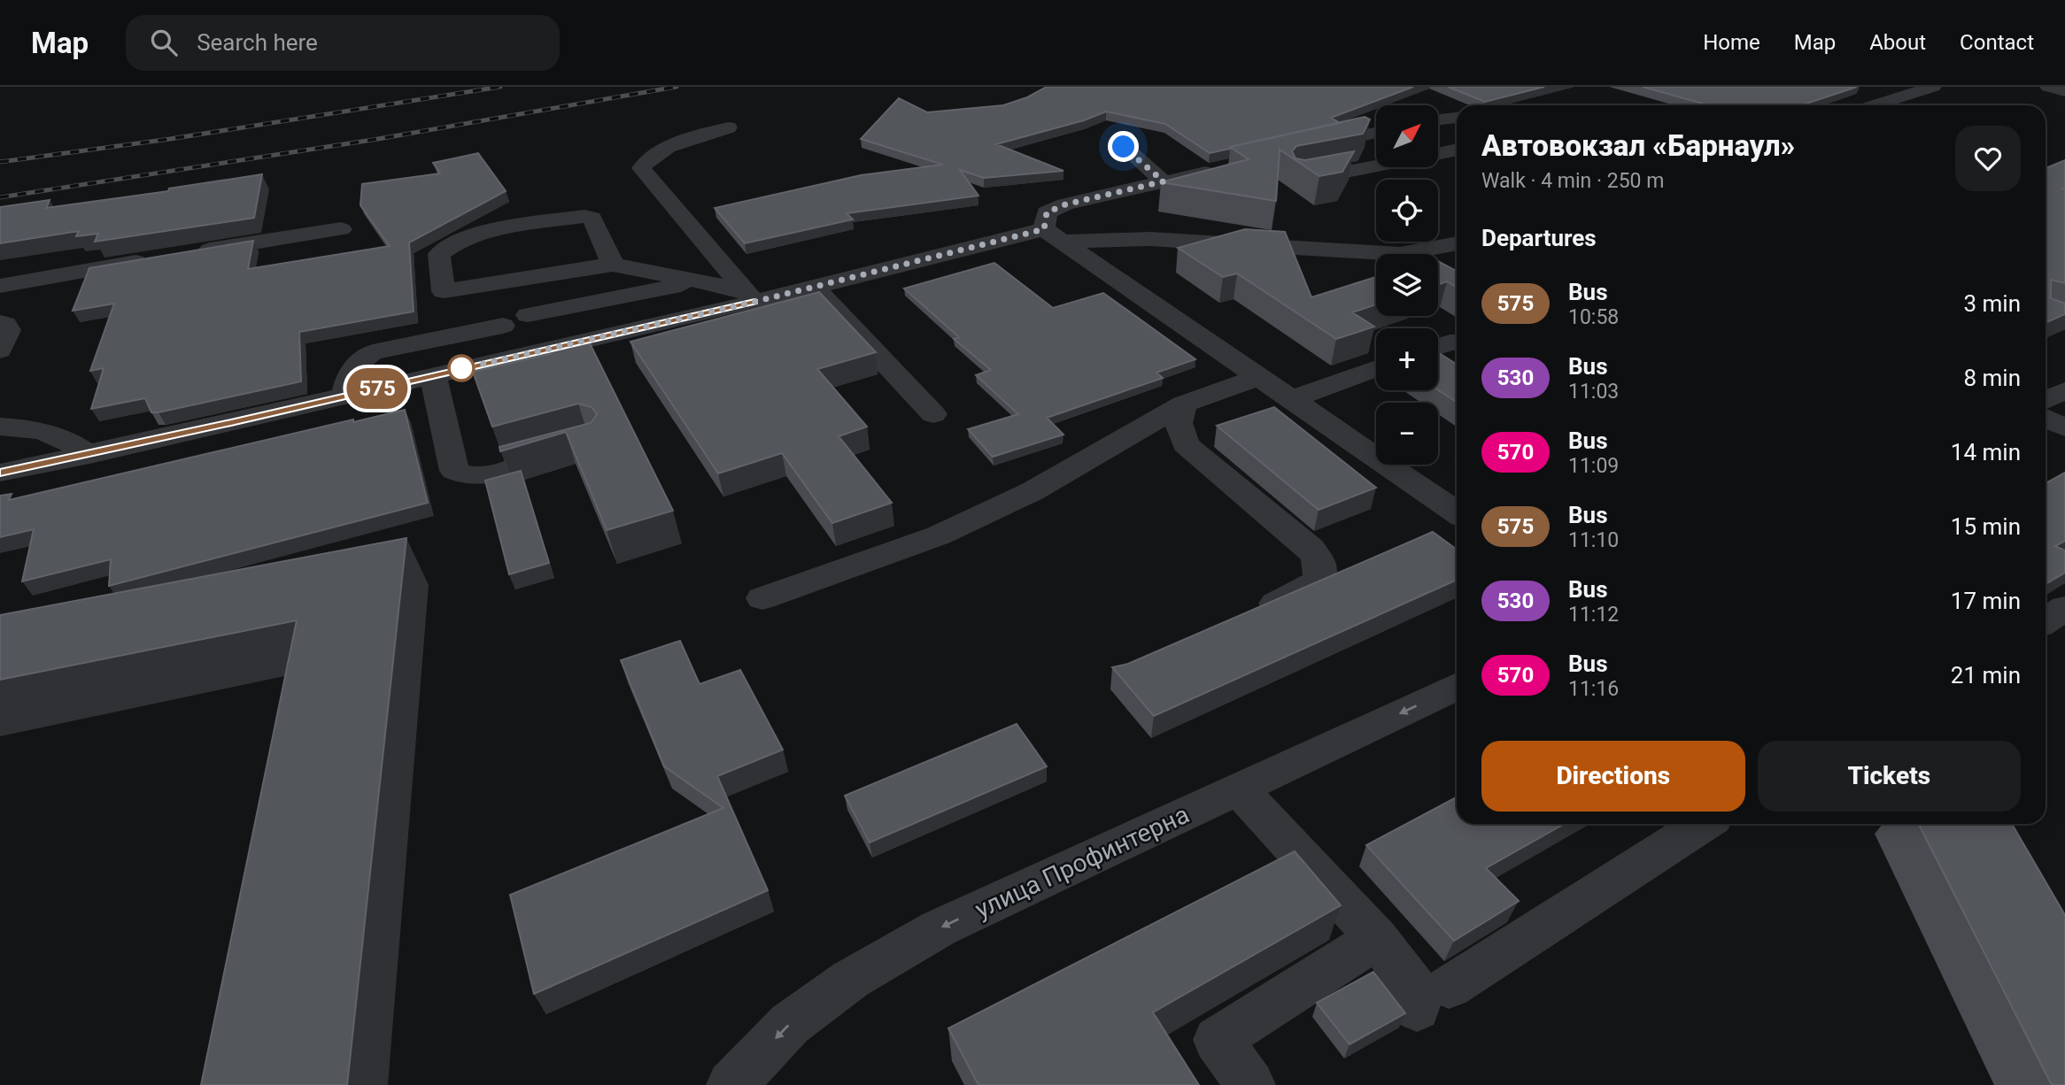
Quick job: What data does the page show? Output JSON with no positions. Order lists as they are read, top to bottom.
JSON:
{
  "streets": {
    "street": ["улица Профинтерна"]
  },
  "one_way": ["улица Профинтерна"],
  "lines": ["bus line 575"],
  "north": "top right",
  "page": {
    "header": "Map",
    "search": "Search here",
    "nav": [
      "Home",
      "Map",
      "About",
      "Contact"
    ],
    "on_map": "575",
    "map_buttons": ["+", "−"],
    "heading": [
      ["Автовокзал «Барнаул»", "Walk · 4 min · 250 m"],
      "Departures"
    ],
    "list": [
      {
        "mark": "575",
        "name": "Bus",
        "note": "10:58",
        "value": "3 min"
      },
      {
        "mark": "530",
        "name": "Bus",
        "note": "11:03",
        "value": "8 min"
      },
      {
        "mark": "570",
        "name": "Bus",
        "note": "11:09",
        "value": "14 min"
      },
      {
        "mark": "575",
        "name": "Bus",
        "note": "11:10",
        "value": "15 min"
      },
      {
        "mark": "530",
        "name": "Bus",
        "note": "11:12",
        "value": "17 min"
      },
      {
        "mark": "570",
        "name": "Bus",
        "note": "11:16",
        "value": "21 min"
      }
    ],
    "buttons": ["Directions", "Tickets"]
  }
}
